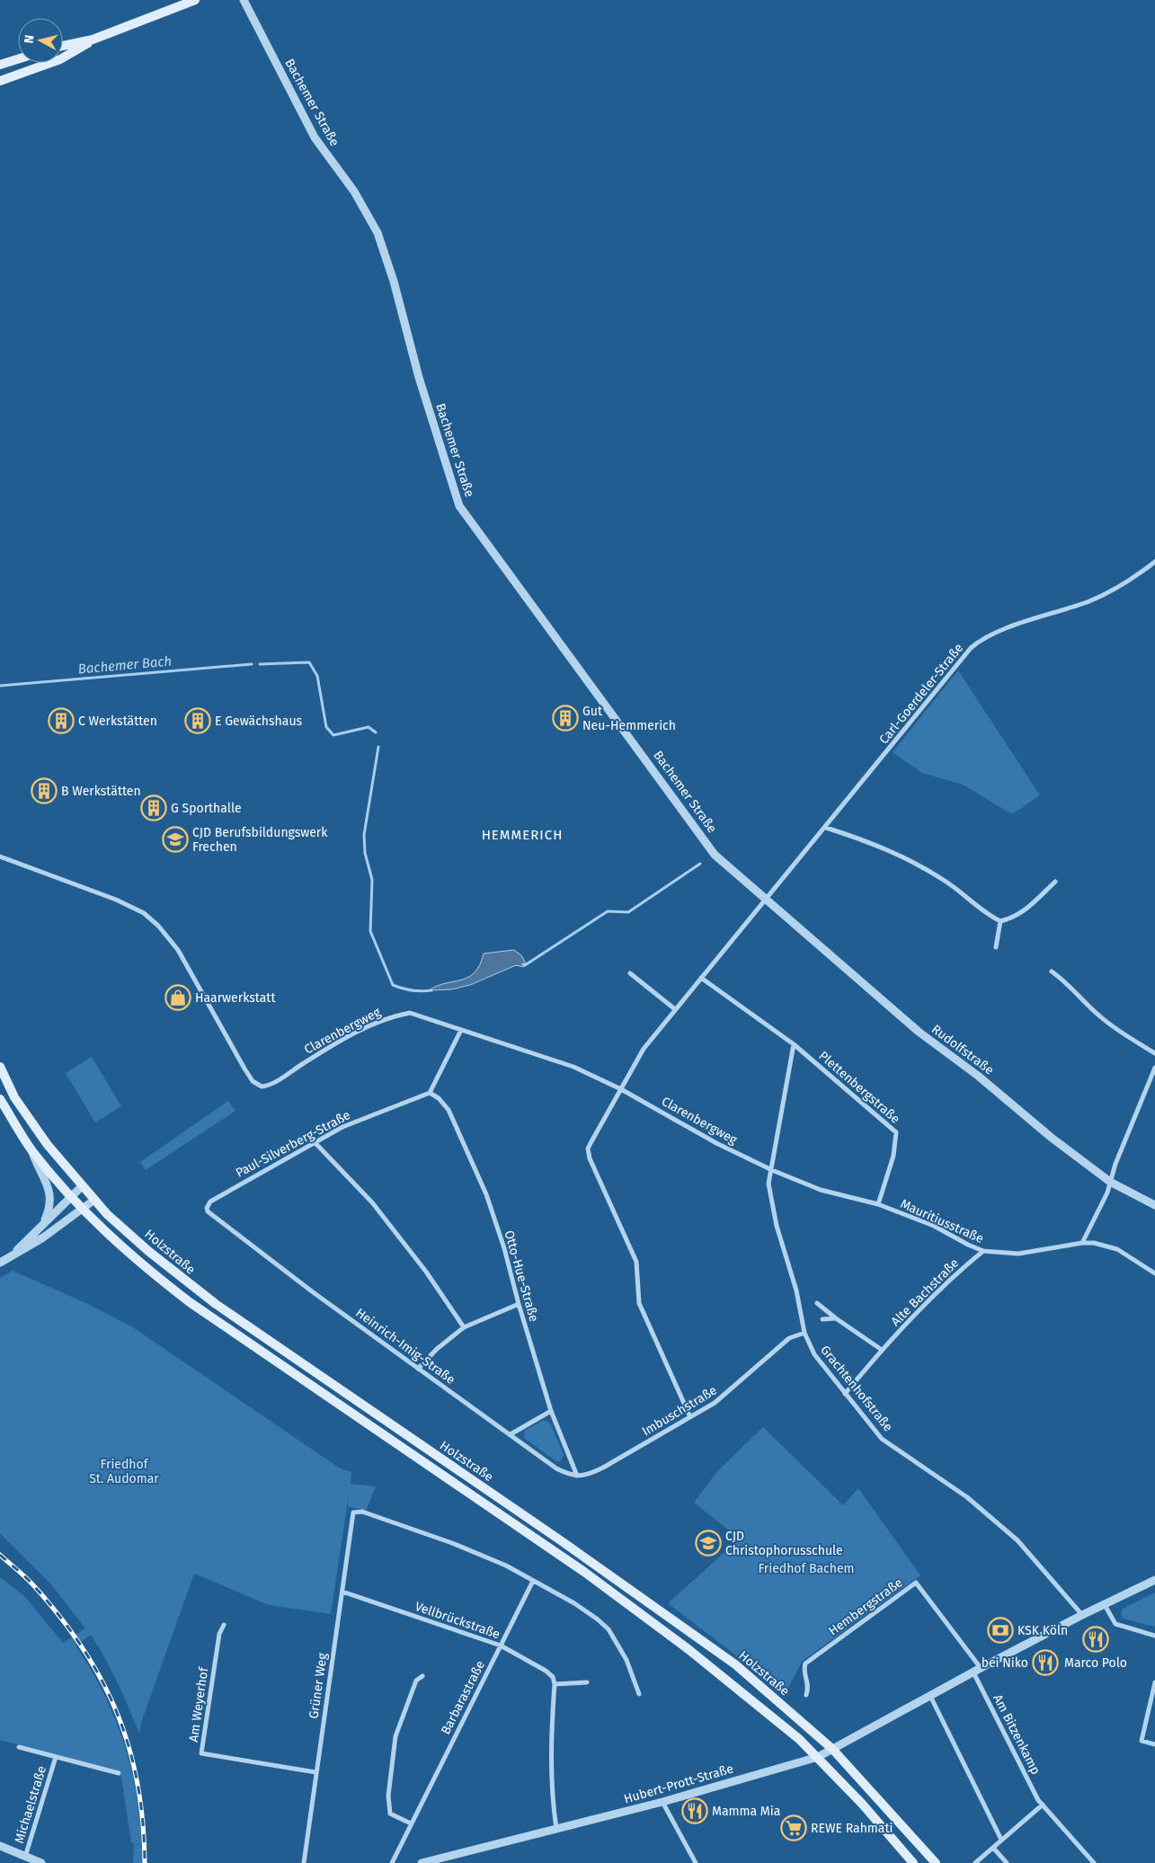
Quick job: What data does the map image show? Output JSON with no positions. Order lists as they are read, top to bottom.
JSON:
{
  "streets": {
    "main road": ["Holzstraße"],
    "street": [
      "Bachemer Straße",
      "Carl-Goerdeler-Straße",
      "Clarenbergweg",
      "Rudolfstraße",
      "Plettenbergstraße",
      "Paul-Silverberg-Straße",
      "Mauritiusstraße",
      "Otto-Hue-Straße",
      "Alte Bachstraße",
      "Heinrich-Imig-Straße",
      "Grachtenhofstraße",
      "Imbuschstraße",
      "Hembergstraße",
      "Vellbrückstraße",
      "Grüner Weg",
      "Barbarastraße",
      "Am Weyerhof",
      "Am Bitzenkamp",
      "Hubert-Prott-Straße",
      "Michaelstraße"
    ]
  },
  "crossings": [
    ["Bachemer Straße", "Carl-Goerdeler-Straße"],
    ["Bachemer Straße", "Rudolfstraße"],
    ["Carl-Goerdeler-Straße", "Clarenbergweg"],
    ["Carl-Goerdeler-Straße", "Rudolfstraße"],
    ["Carl-Goerdeler-Straße", "Imbuschstraße"],
    ["Clarenbergweg", "Mauritiusstraße"],
    ["Clarenbergweg", "Grachtenhofstraße"],
    ["Plettenbergstraße", "Mauritiusstraße"],
    ["Plettenbergstraße", "Grachtenhofstraße"],
    ["Paul-Silverberg-Straße", "Otto-Hue-Straße"],
    ["Paul-Silverberg-Straße", "Heinrich-Imig-Straße"],
    ["Mauritiusstraße", "Alte Bachstraße"],
    ["Mauritiusstraße", "Grachtenhofstraße"],
    ["Holzstraße", "Hubert-Prott-Straße"],
    ["Otto-Hue-Straße", "Heinrich-Imig-Straße"],
    ["Otto-Hue-Straße", "Imbuschstraße"],
    ["Alte Bachstraße", "Grachtenhofstraße"],
    ["Heinrich-Imig-Straße", "Imbuschstraße"],
    ["Grachtenhofstraße", "Imbuschstraße"],
    ["Grachtenhofstraße", "Hubert-Prott-Straße"],
    ["Hembergstraße", "Am Bitzenkamp"],
    ["Hembergstraße", "Hubert-Prott-Straße"],
    ["Vellbrückstraße", "Grüner Weg"],
    ["Vellbrückstraße", "Barbarastraße"],
    ["Grüner Weg", "Barbarastraße"],
    ["Grüner Weg", "Am Weyerhof"],
    ["Am Bitzenkamp", "Hubert-Prott-Straße"]
  ],
  "districts": ["HEMMERICH"],
  "water": ["Bachemer Bach"],
  "parks": ["Friedhof St. Audomar", "Friedhof Bachem"],
  "places": {
    "building": [
      "Gut Neu-Hemmerich",
      "C Werkstätten",
      "E Gewächshaus",
      "B Werkstätten",
      "G Sporthalle"
    ],
    "school or university": ["CJD Berufsbildungswerk Frechen", "CJD Christophorusschule"],
    "shop": ["Haarwerkstatt"],
    "bank": ["KSK Köln"],
    "restaurant": ["Marco Polo", "bei Niko", "Mamma Mia"],
    "supermarket": ["REWE Rahmati"]
  },
  "north": "left"
}
